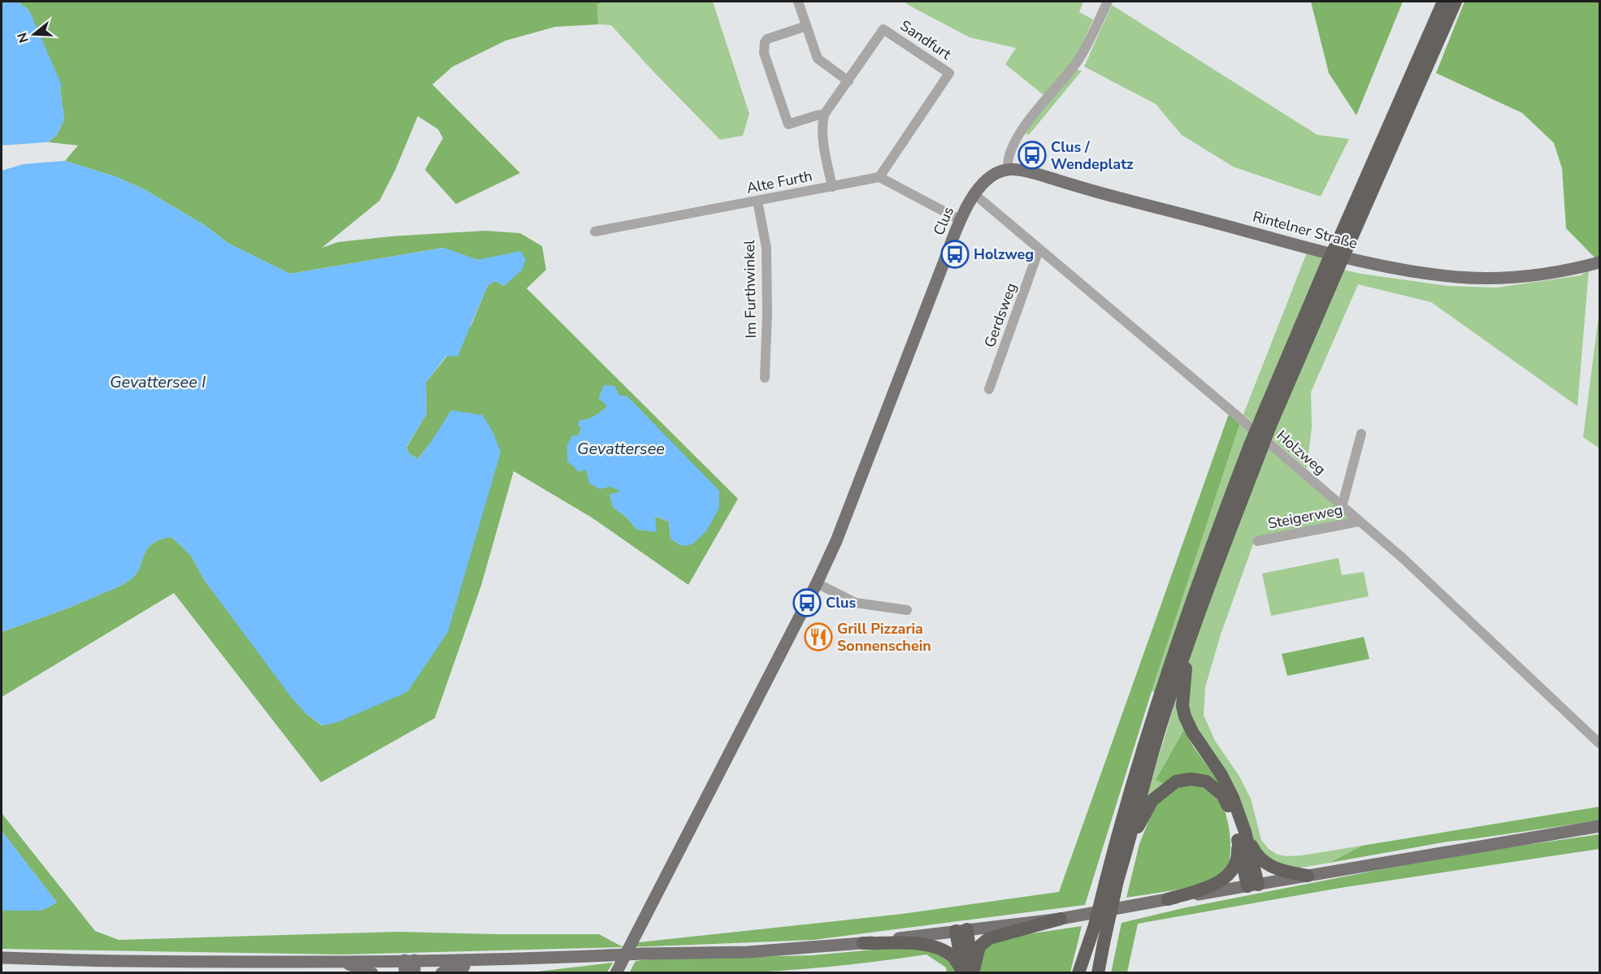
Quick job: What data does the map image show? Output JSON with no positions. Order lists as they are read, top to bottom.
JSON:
{
  "streets": {
    "main road": ["Clus", "Rintelner Straße"],
    "street": [
      "Sandfurt",
      "Alte Furth",
      "Im Furthwinkel",
      "Gerdsweg",
      "Holzweg",
      "Steigerweg"
    ]
  },
  "crossings": [
    ["Sandfurt", "Alte Furth"],
    ["Alte Furth", "Im Furthwinkel"],
    ["Clus", "Rintelner Straße"],
    ["Clus", "Holzweg"],
    ["Gerdsweg", "Holzweg"],
    ["Holzweg", "Steigerweg"]
  ],
  "water": ["Gevattersee I", "Gevattersee"],
  "places": {
    "bus stop": ["Clus / Wendeplatz", "Holzweg", "Clus"],
    "restaurant": ["Grill Pizzaria Sonnenschein"]
  },
  "north": "left"
}
